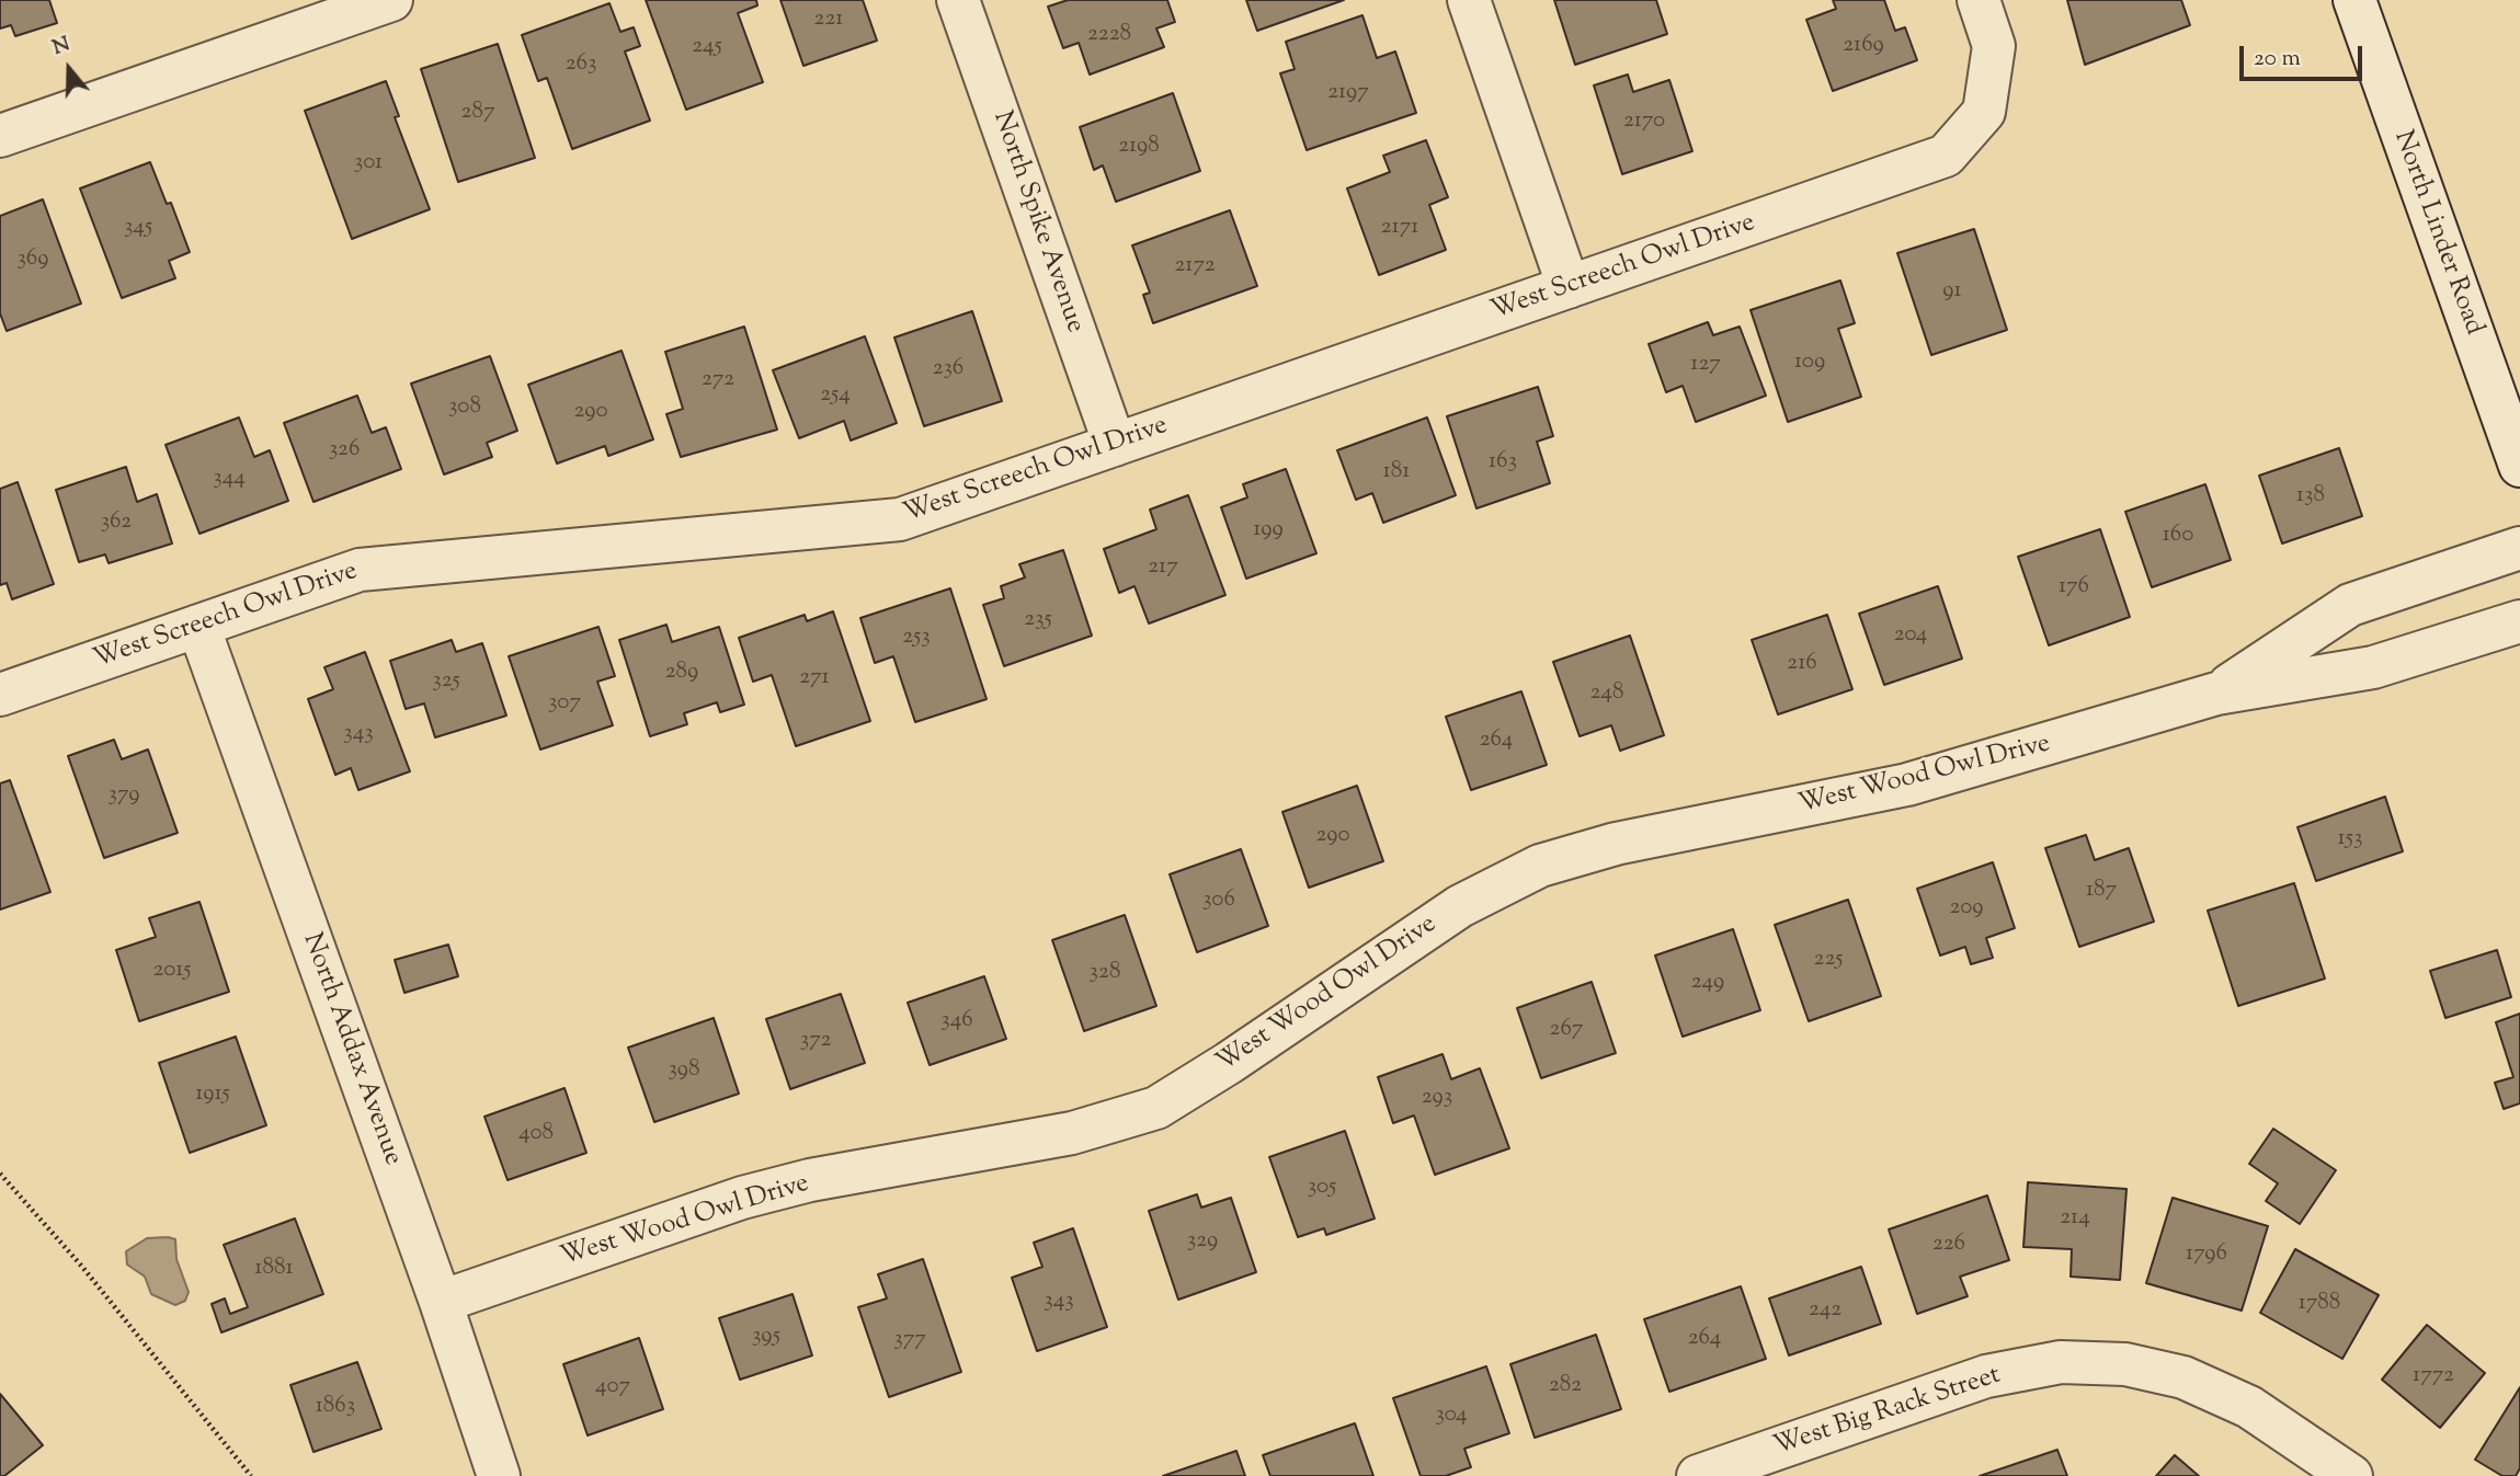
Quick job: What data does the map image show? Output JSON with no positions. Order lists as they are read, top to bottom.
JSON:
{
  "streets": {
    "street": [
      "North Spike Avenue",
      "North Linder Road",
      "West Screech Owl Drive",
      "West Wood Owl Drive",
      "North Addax Avenue",
      "West Big Rack Street"
    ]
  },
  "crossings": [
    ["North Spike Avenue", "West Screech Owl Drive"],
    ["West Screech Owl Drive", "North Addax Avenue"],
    ["West Wood Owl Drive", "North Addax Avenue"]
  ],
  "house_numbers": [
    "221",
    "2228",
    "2169",
    "245",
    "263",
    "2197",
    "287",
    "2170",
    "2198",
    "301",
    "345",
    "2171",
    "369",
    "2172",
    "91",
    "109",
    "127",
    "236",
    "272",
    "254",
    "308",
    "290",
    "326",
    "163",
    "181",
    "344",
    "138",
    "362",
    "199",
    "160",
    "217",
    "176",
    "235",
    "204",
    "253",
    "216",
    "289",
    "271",
    "325",
    "248",
    "307",
    "343",
    "264",
    "379",
    "290",
    "153",
    "187",
    "306",
    "209",
    "225",
    "2015",
    "328",
    "249",
    "346",
    "267",
    "372",
    "398",
    "1915",
    "293",
    "408",
    "305",
    "214",
    "329",
    "226",
    "1796",
    "1881",
    "343",
    "1788",
    "242",
    "395",
    "264",
    "377",
    "1772",
    "282",
    "407",
    "1863",
    "304"
  ],
  "scale_bar": "20 m",
  "north": "top"
}
